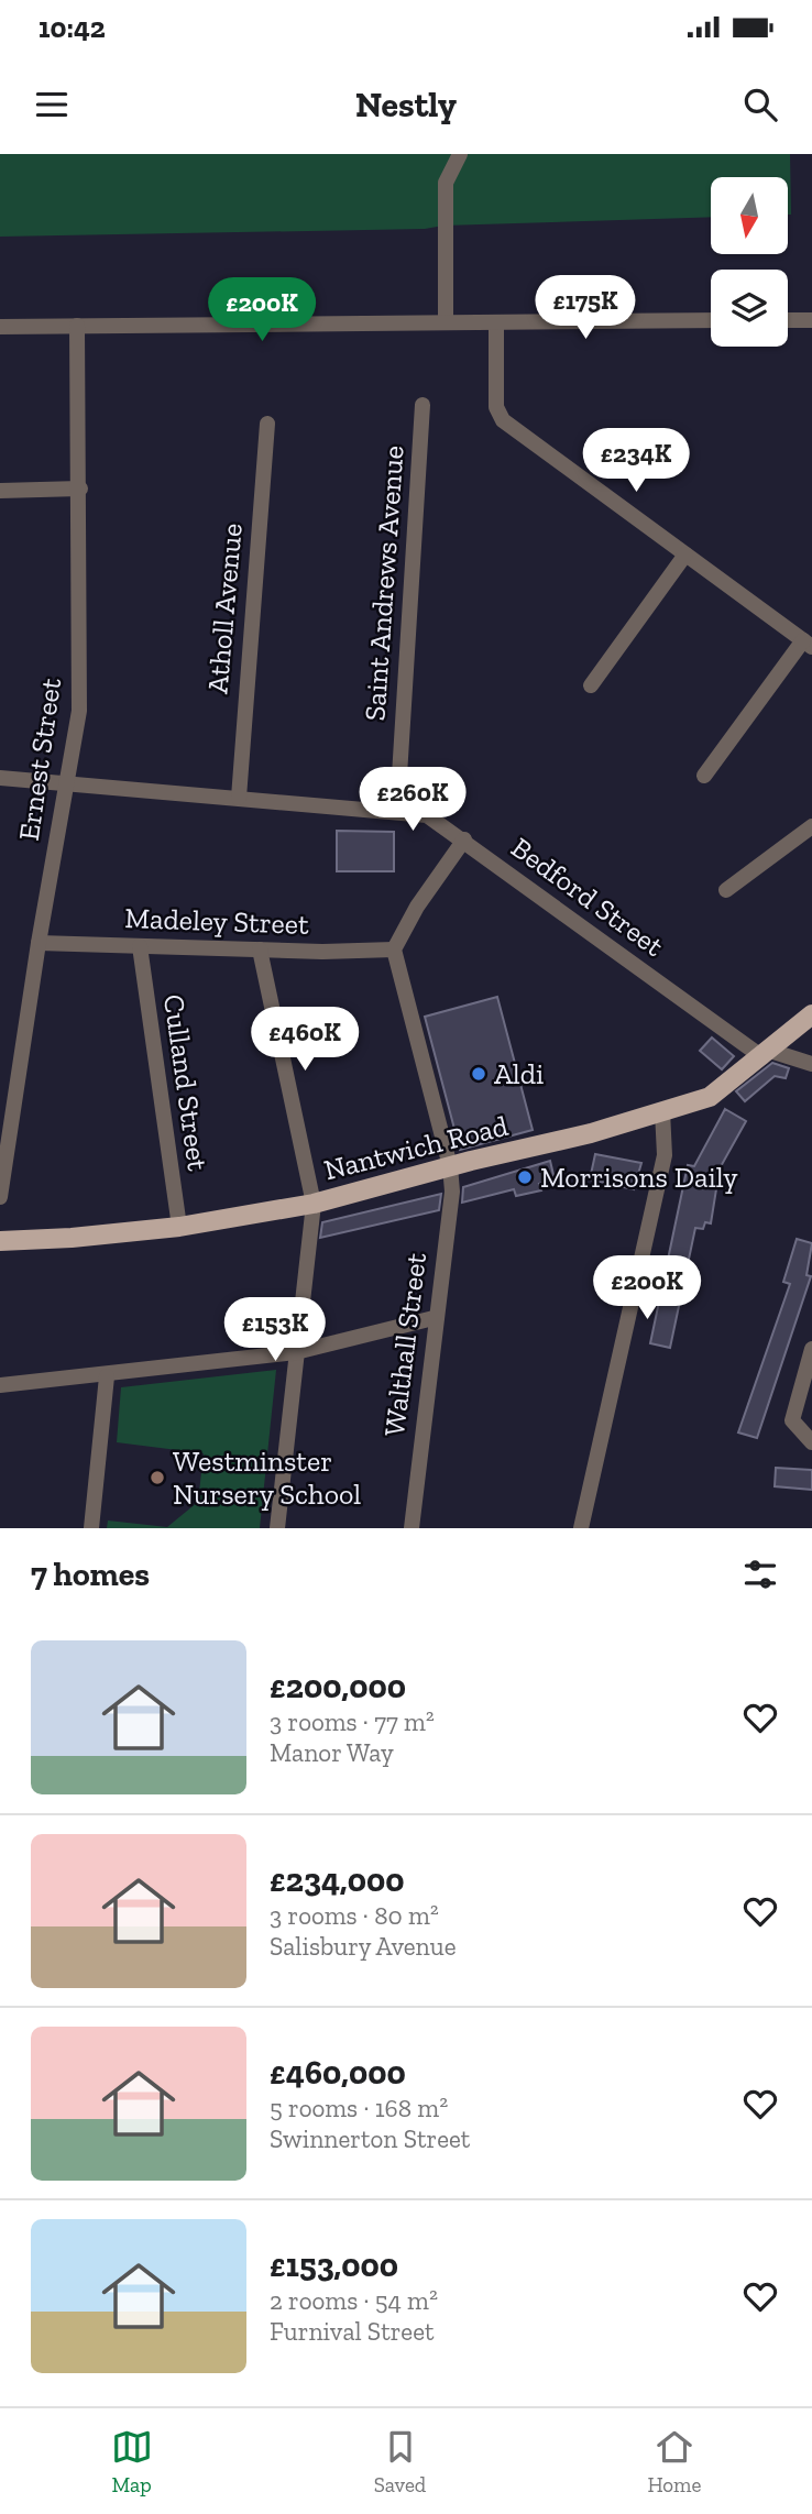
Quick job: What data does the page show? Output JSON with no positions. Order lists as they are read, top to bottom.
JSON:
{
  "streets": {
    "main road": ["Nantwich Road"],
    "street": [
      "Saint Andrews Avenue",
      "Atholl Avenue",
      "Ernest Street",
      "Bedford Street",
      "Madeley Street",
      "Culland Street",
      "Walthall Street"
    ]
  },
  "crossings": [
    ["Saint Andrews Avenue", "Bedford Street"],
    ["Atholl Avenue", "Bedford Street"],
    ["Ernest Street", "Bedford Street"],
    ["Ernest Street", "Madeley Street"],
    ["Bedford Street", "Nantwich Road"],
    ["Madeley Street", "Culland Street"],
    ["Madeley Street", "Walthall Street"],
    ["Culland Street", "Nantwich Road"],
    ["Nantwich Road", "Walthall Street"]
  ],
  "places": ["Aldi", "Morrisons Daily", "Westminster Nursery School"],
  "north": "bottom",
  "page": {
    "status": "10:42",
    "header": "Nestly",
    "price": [
      "£175K",
      "£200K",
      "£234K",
      "£260K",
      "£460K",
      "£200K",
      "£153K"
    ],
    "heading": "7 homes",
    "list": [
      {
        "name": "£200,000",
        "note": "3 rooms · 77 m² · Manor Way"
      },
      {
        "name": "£234,000",
        "note": "3 rooms · 80 m² · Salisbury Avenue"
      },
      {
        "name": "£460,000",
        "note": "5 rooms · 168 m² · Swinnerton Street"
      },
      {
        "name": "£153,000",
        "note": "2 rooms · 54 m² · Furnival Street"
      }
    ],
    "tabs": ["Map", "Saved", "Home"]
  }
}
